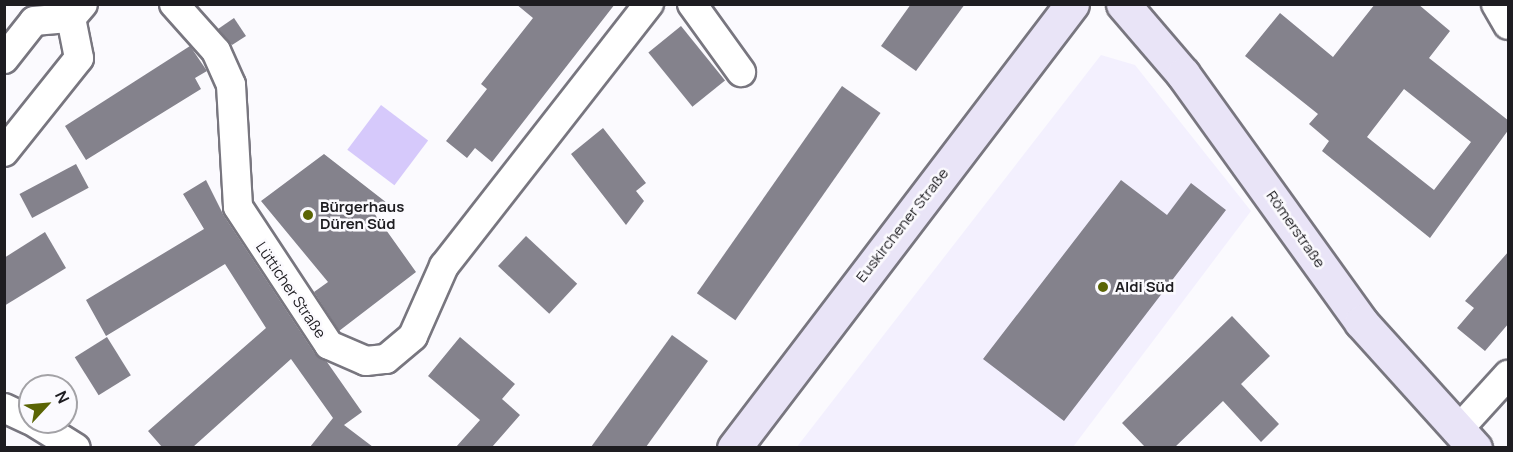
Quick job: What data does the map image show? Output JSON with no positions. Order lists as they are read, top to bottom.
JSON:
{
  "streets": {
    "street": ["Euskirchener Straße", "Römerstraße", "Lütticher Straße"]
  },
  "places": ["Bürgerhaus Düren Süd", "Aldi Süd"],
  "north": "top right"
}
